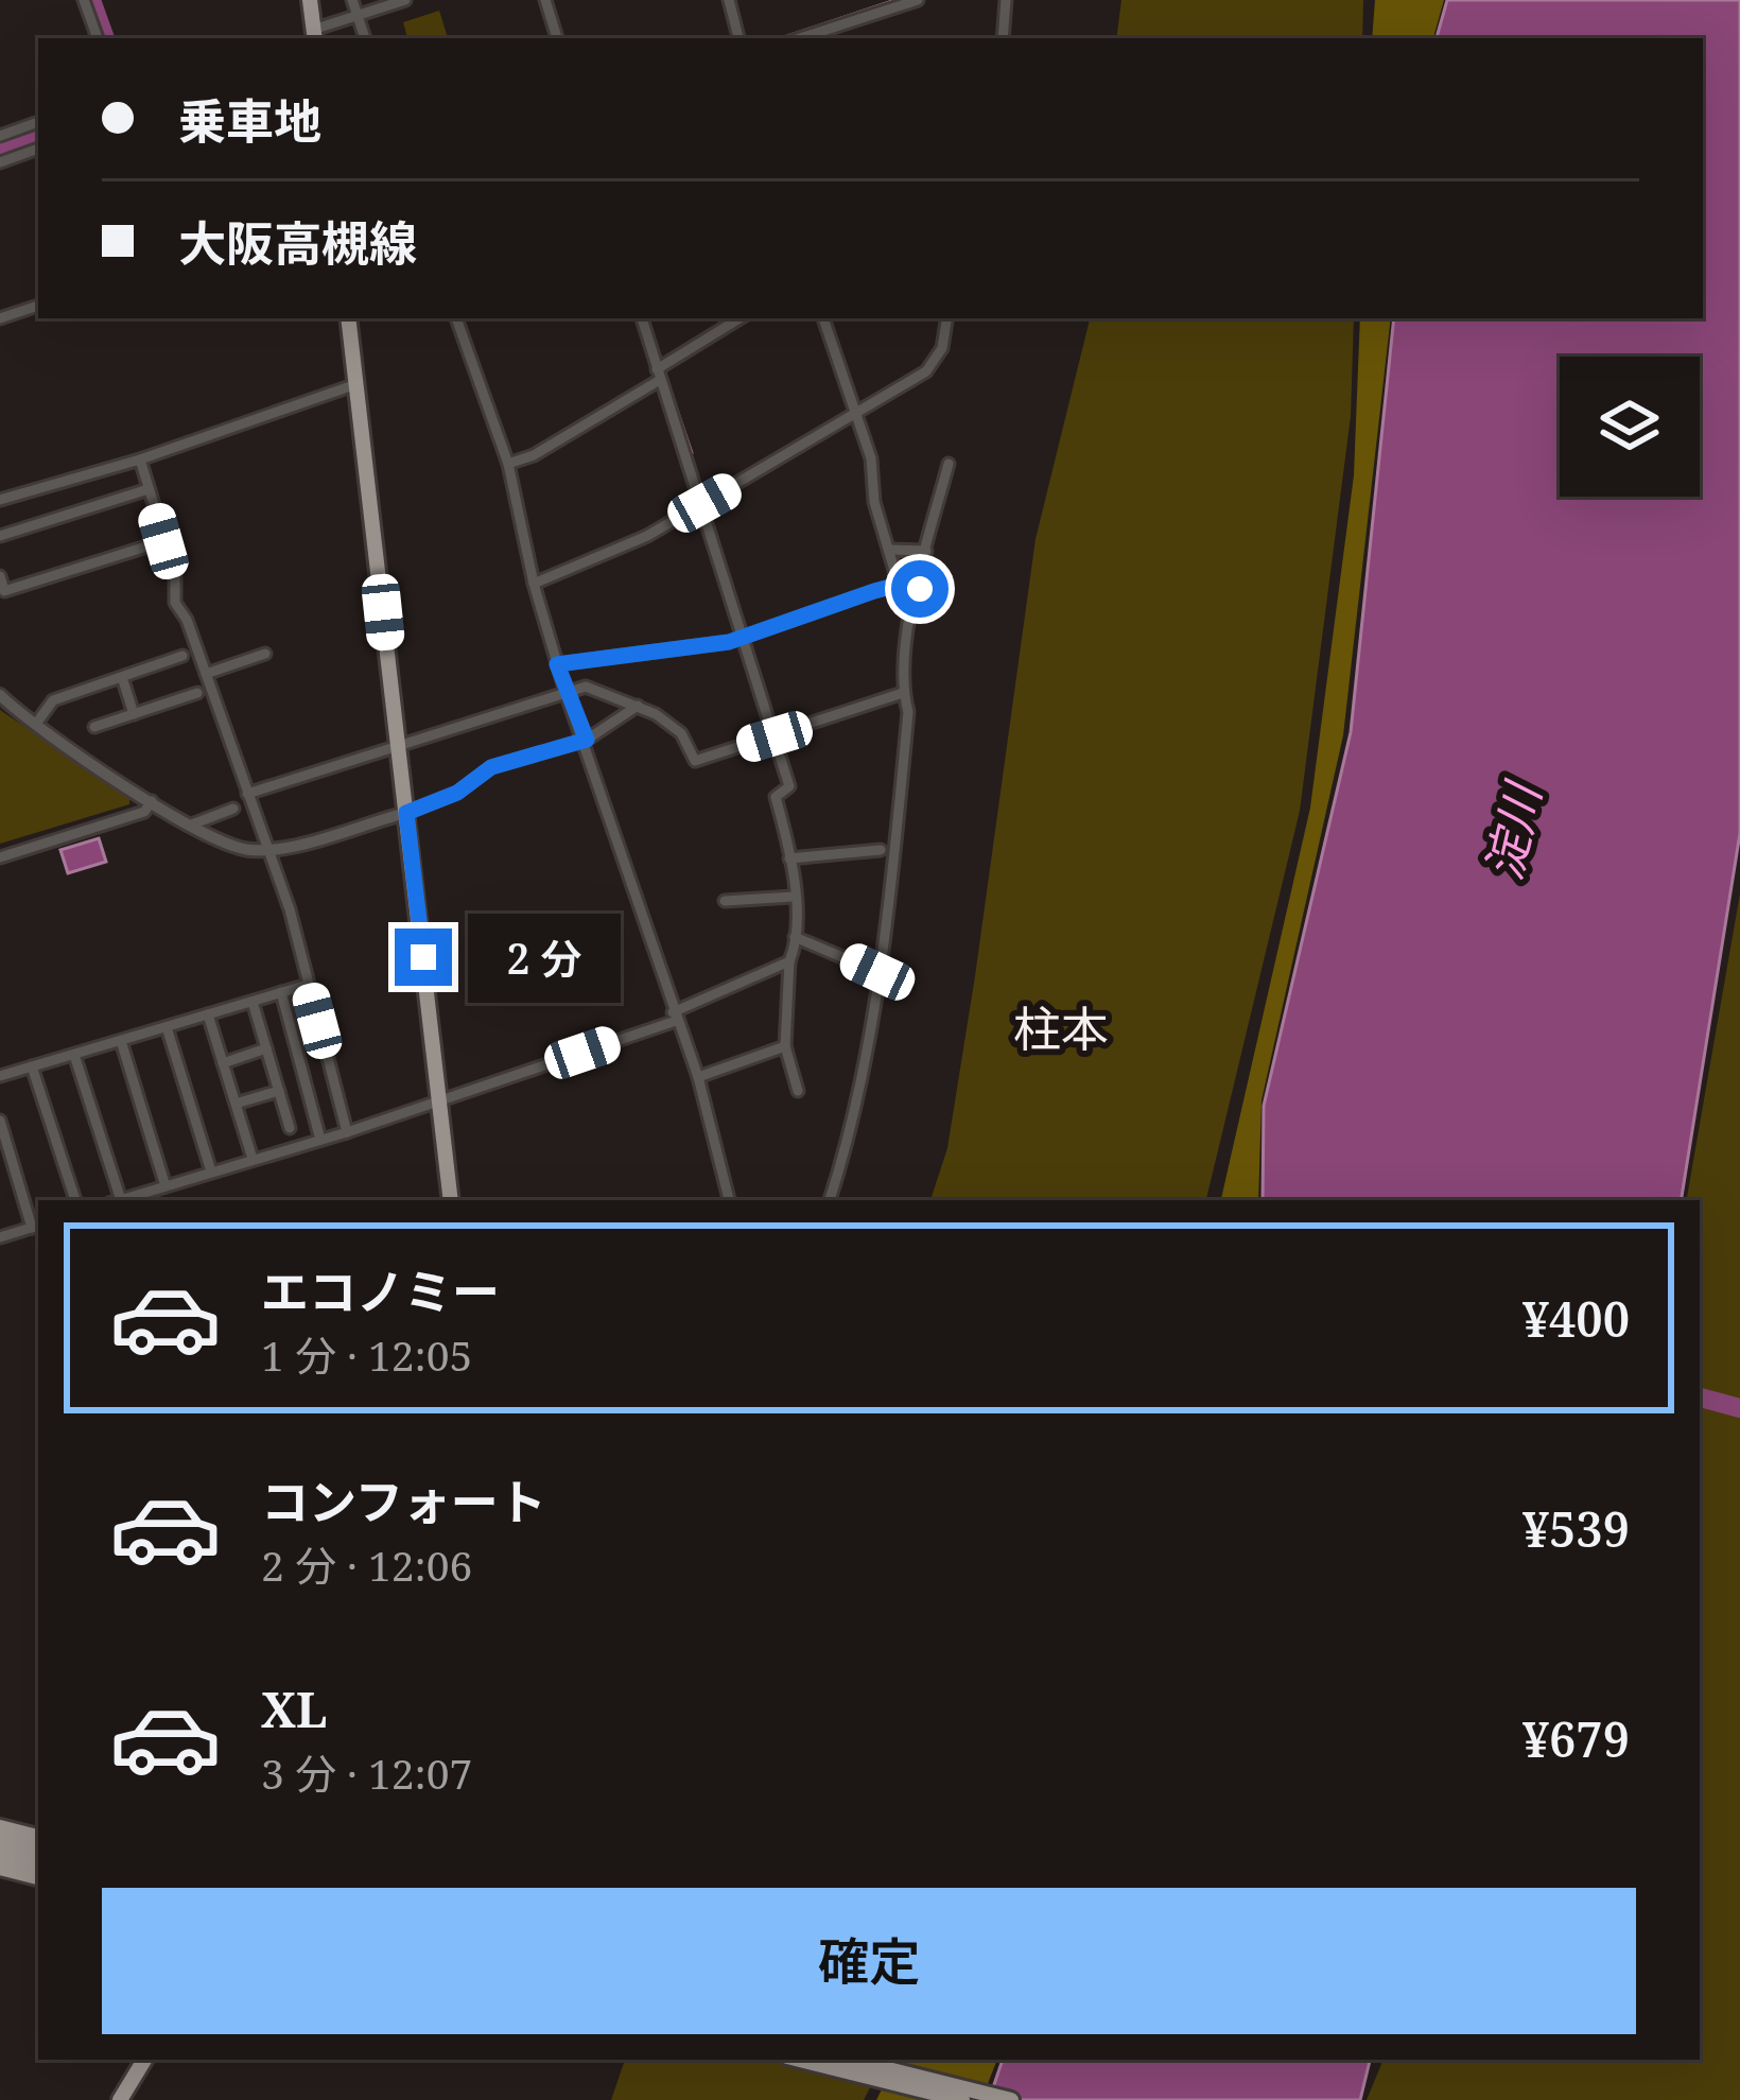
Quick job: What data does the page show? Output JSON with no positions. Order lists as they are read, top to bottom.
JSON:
{
  "districts": ["柱本"],
  "water": ["淀川"],
  "page": {
    "banner": ["乗車地", "大阪高槻線"],
    "bubble": "2 分",
    "list": [
      {
        "name": "エコノミー",
        "note": "1 分 · 12:05",
        "value": "¥400"
      },
      {
        "name": "コンフォート",
        "note": "2 分 · 12:06",
        "value": "¥539"
      },
      {
        "name": "XL",
        "note": "3 分 · 12:07",
        "value": "¥679"
      }
    ],
    "buttons": "確定"
  }
}
